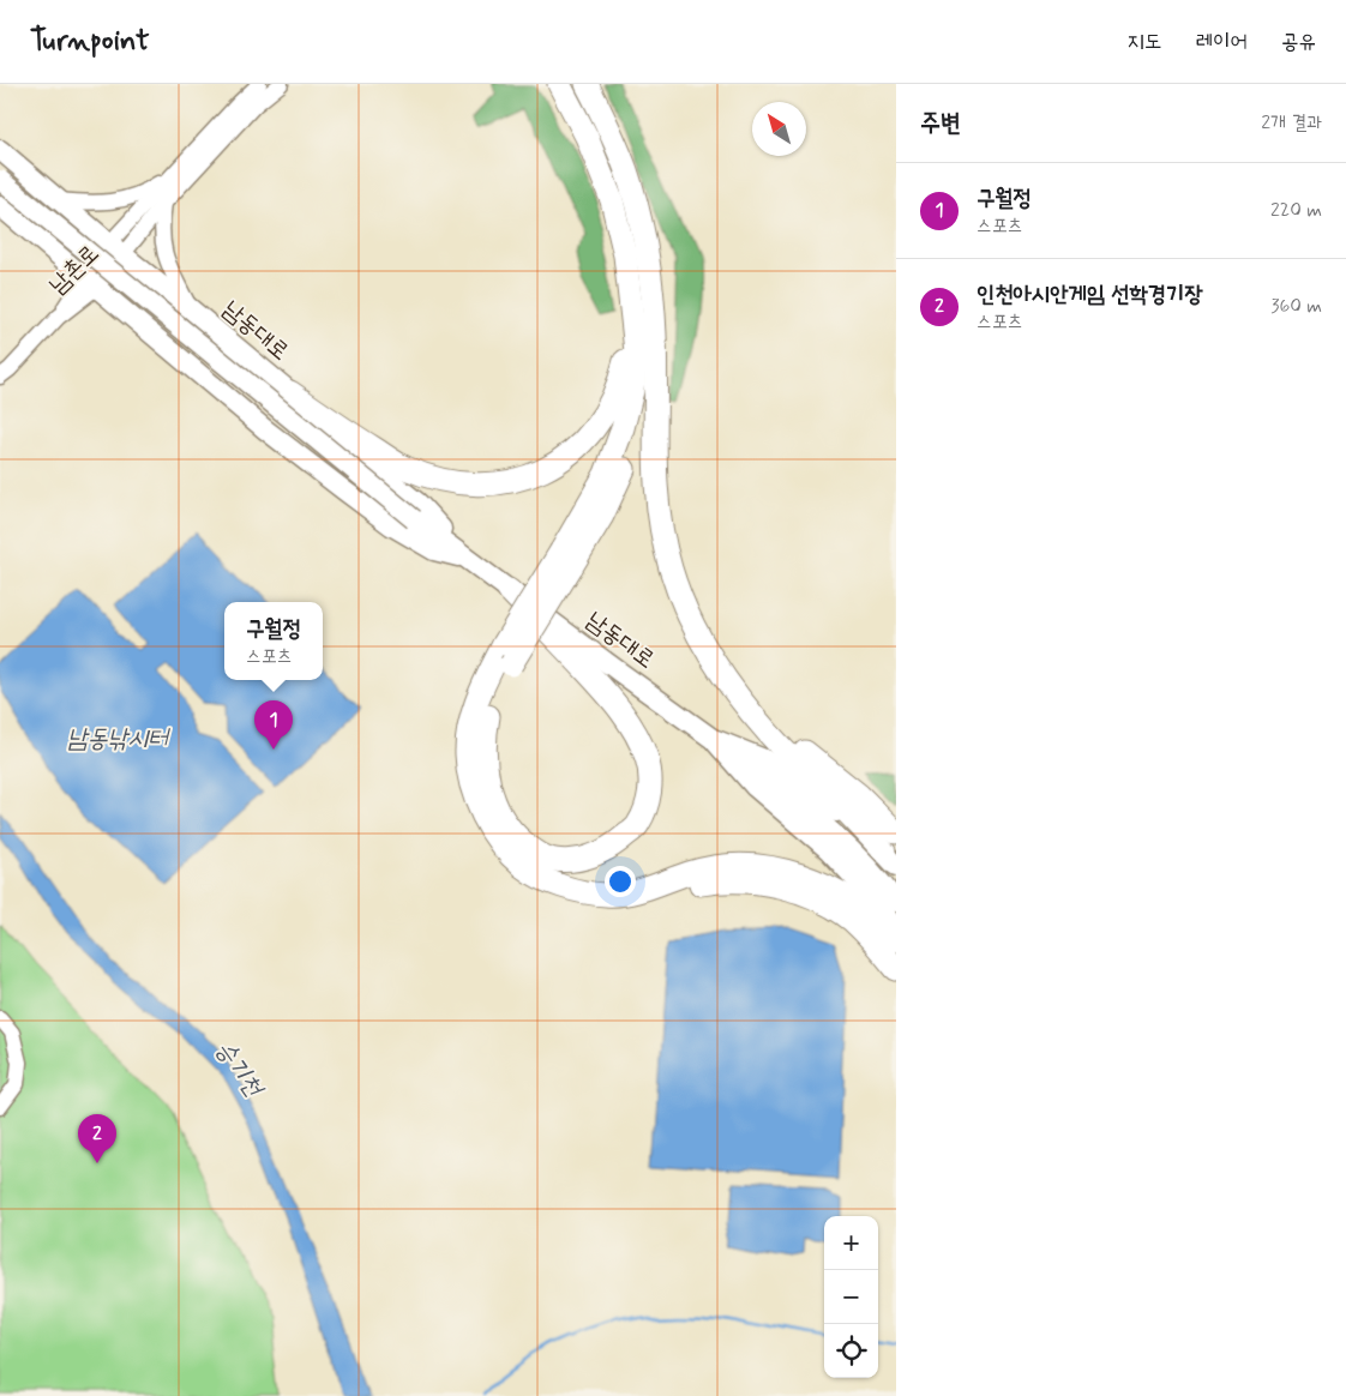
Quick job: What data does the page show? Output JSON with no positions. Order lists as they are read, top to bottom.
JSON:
{
  "streets": {
    "main road": ["남동대로"],
    "street": ["남촌로"]
  },
  "crossings": [
    ["남촌로", "남동대로"]
  ],
  "water": ["남동낚시터", "승기천"],
  "north": "top left",
  "page": {
    "header": "Turnpoint",
    "nav": ["지도", "레이어", "공유"],
    "heading": ["주변", "2개 결과"],
    "list": [
      {
        "mark": "1",
        "name": "구월정",
        "note": "스포츠",
        "value": "220 m"
      },
      {
        "mark": "2",
        "name": "인천아시안게임 선학경기장",
        "note": "스포츠",
        "value": "360 m"
      }
    ],
    "popup": ["구월정", "스포츠"],
    "pins": ["1", "2"],
    "map_buttons": ["+", "−"]
  }
}
